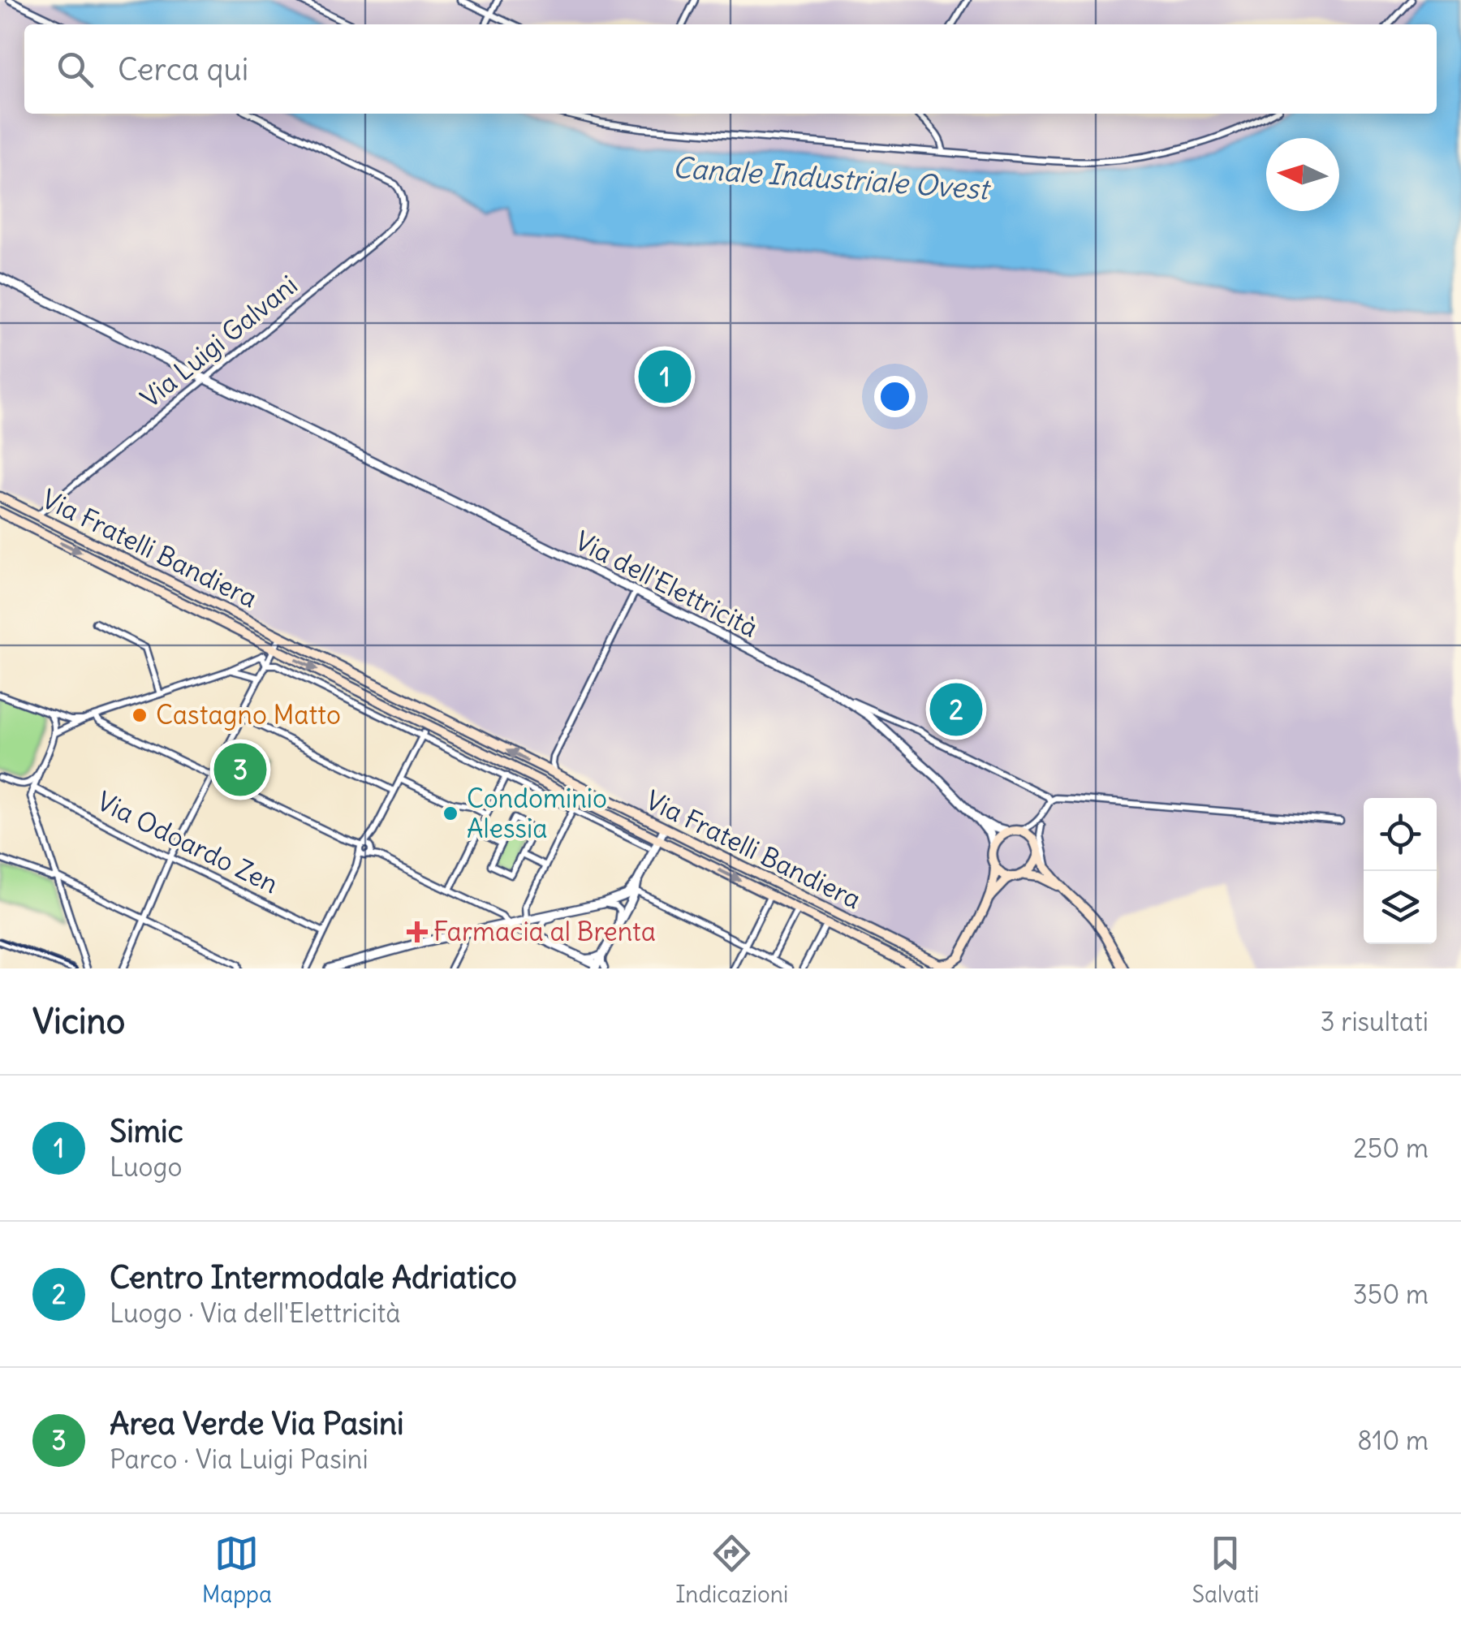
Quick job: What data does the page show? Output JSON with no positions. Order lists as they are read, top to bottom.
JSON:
{
  "streets": {
    "main road": ["Via Fratelli Bandiera"],
    "street": ["Via Luigi Galvani", "Via dell'Elettricità", "Via Odoardo Zen"]
  },
  "crossings": [
    ["Via Luigi Galvani", "Via Fratelli Bandiera"],
    ["Via Luigi Galvani", "Via dell'Elettricità"]
  ],
  "water": ["Canale Industriale Ovest"],
  "places": {
    "other": ["Castagno Matto", "Condominio Alessia"],
    "health": ["Farmacia al Brenta"]
  },
  "north": "left",
  "page": {
    "search": "Cerca qui",
    "pins": ["1", "2", "3"],
    "heading": ["Vicino", "3 risultati"],
    "list": [
      {
        "mark": "1",
        "name": "Simic",
        "note": "Luogo",
        "value": "250 m"
      },
      {
        "mark": "2",
        "name": "Centro Intermodale Adriatico",
        "note": "Luogo · Via dell'Elettricità",
        "value": "350 m"
      },
      {
        "mark": "3",
        "name": "Area Verde Via Pasini",
        "note": "Parco · Via Luigi Pasini",
        "value": "810 m"
      }
    ],
    "nav": ["Mappa", "Indicazioni", "Salvati"]
  }
}
